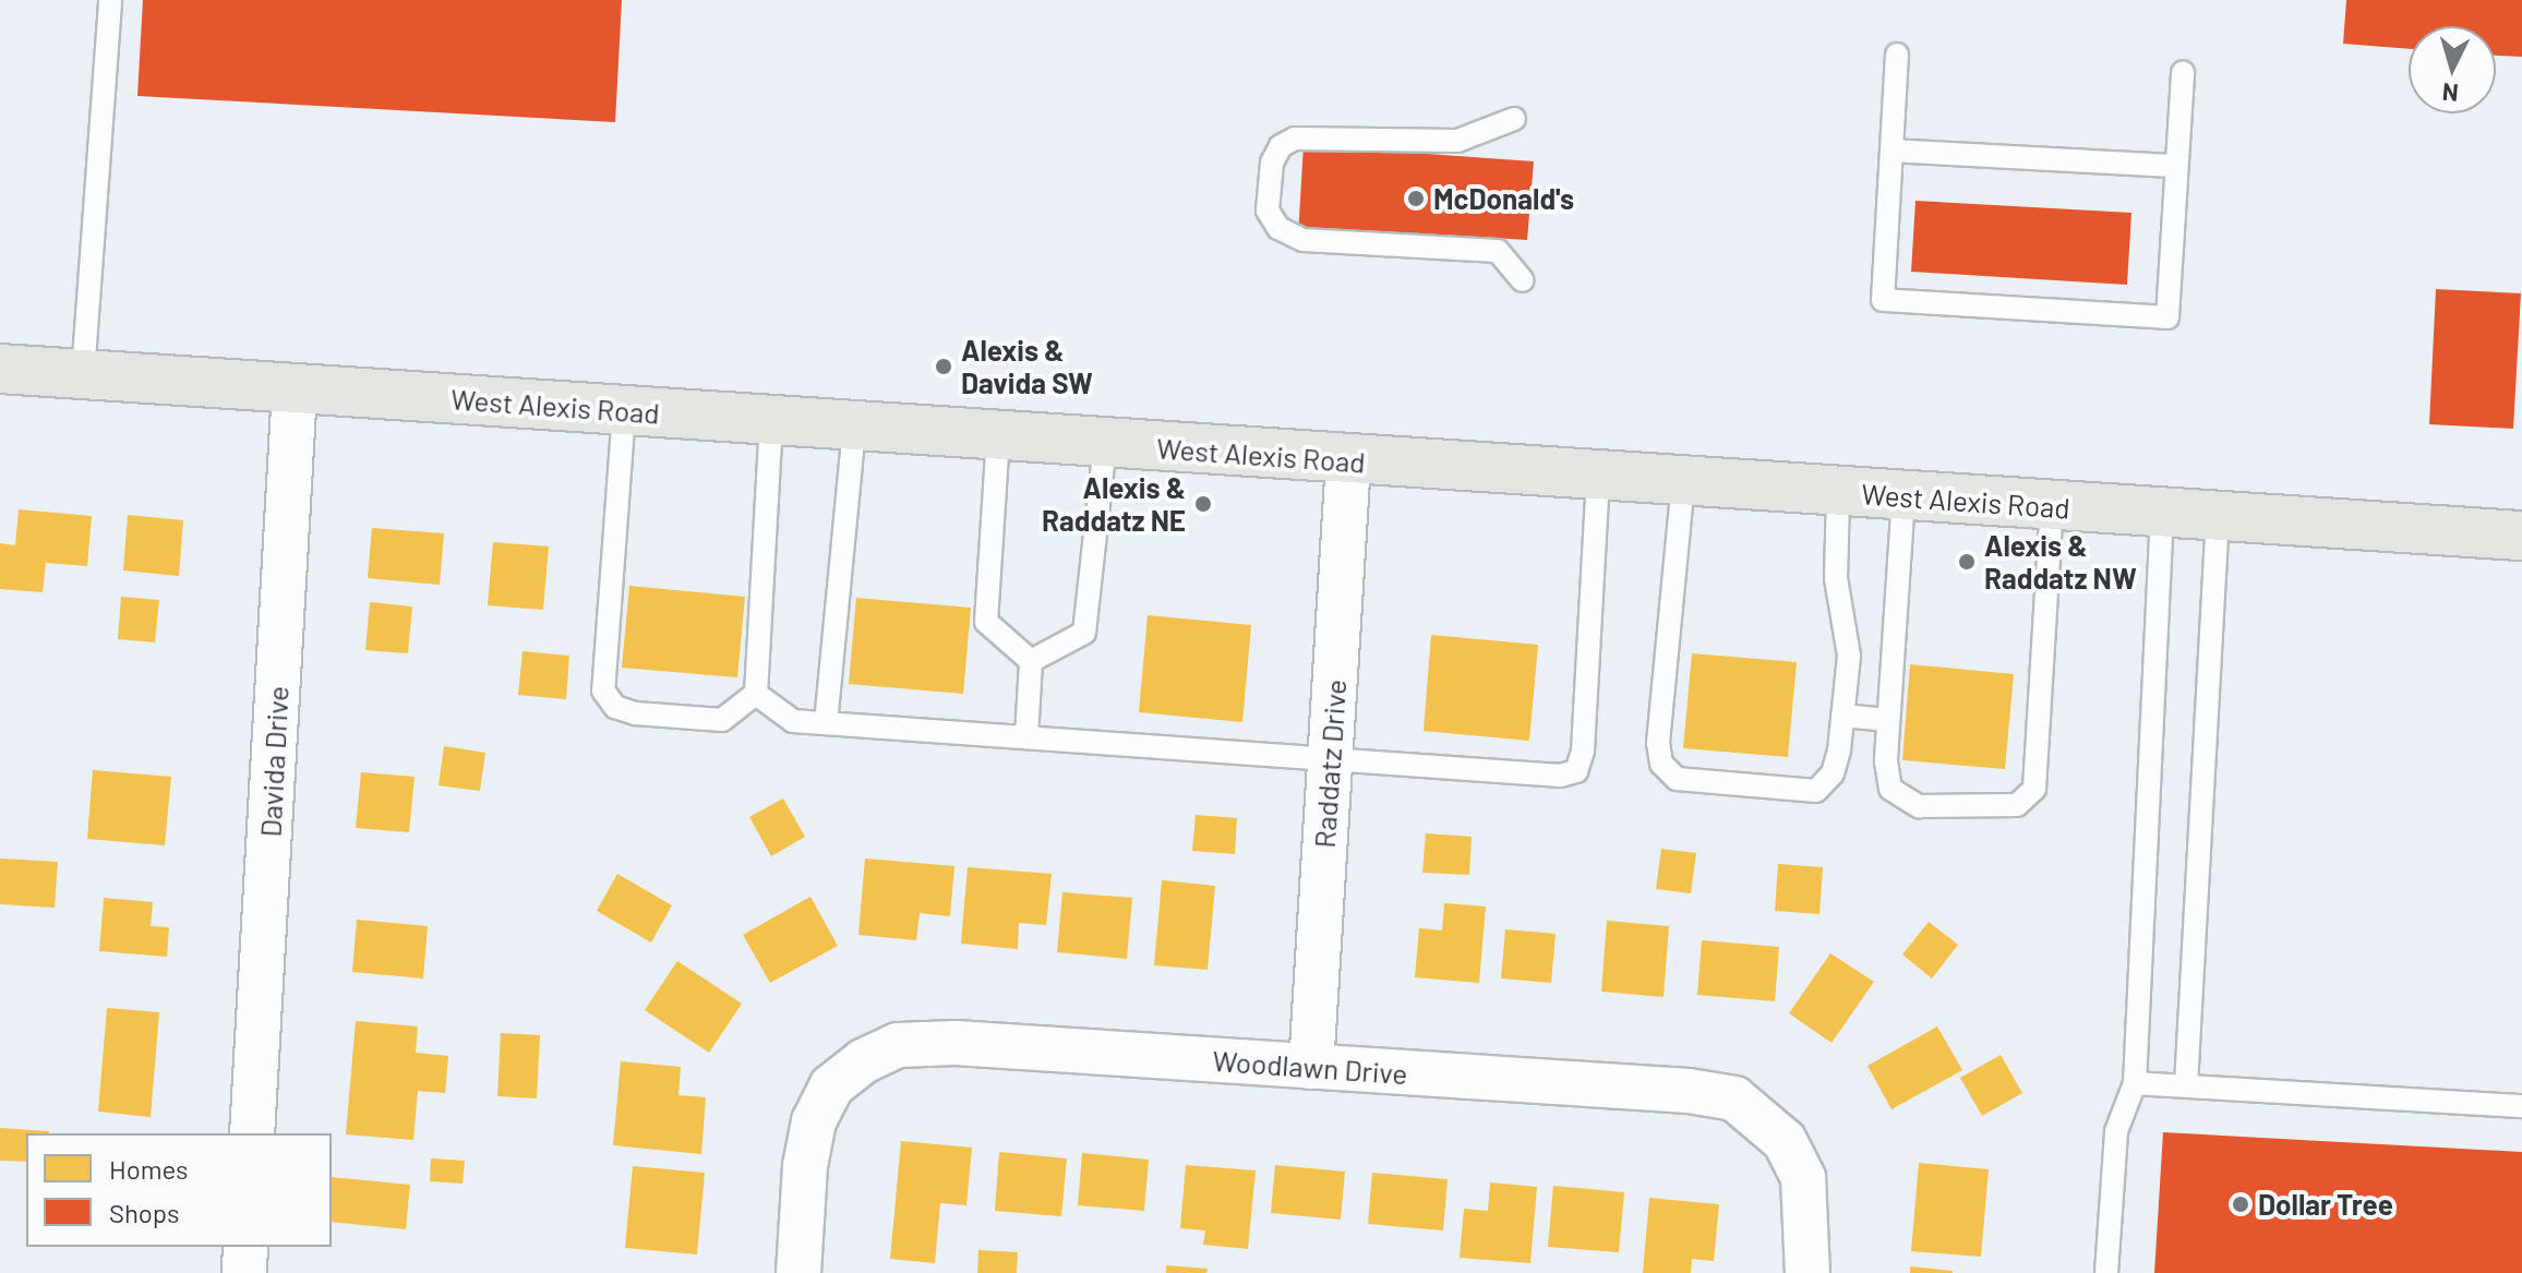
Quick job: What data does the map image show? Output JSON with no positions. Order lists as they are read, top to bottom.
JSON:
{
  "streets": {
    "main road": ["West Alexis Road"],
    "street": ["Davida Drive", "Raddatz Drive", "Woodlawn Drive"]
  },
  "crossings": [
    ["West Alexis Road", "Davida Drive"],
    ["West Alexis Road", "Raddatz Drive"],
    ["Raddatz Drive", "Woodlawn Drive"]
  ],
  "places": [
    "McDonald's",
    "Alexis & Davida SW",
    "Alexis & Raddatz NE",
    "Alexis & Raddatz NW",
    "Dollar Tree"
  ],
  "legend": ["Homes", "Shops"],
  "north": "bottom"
}
